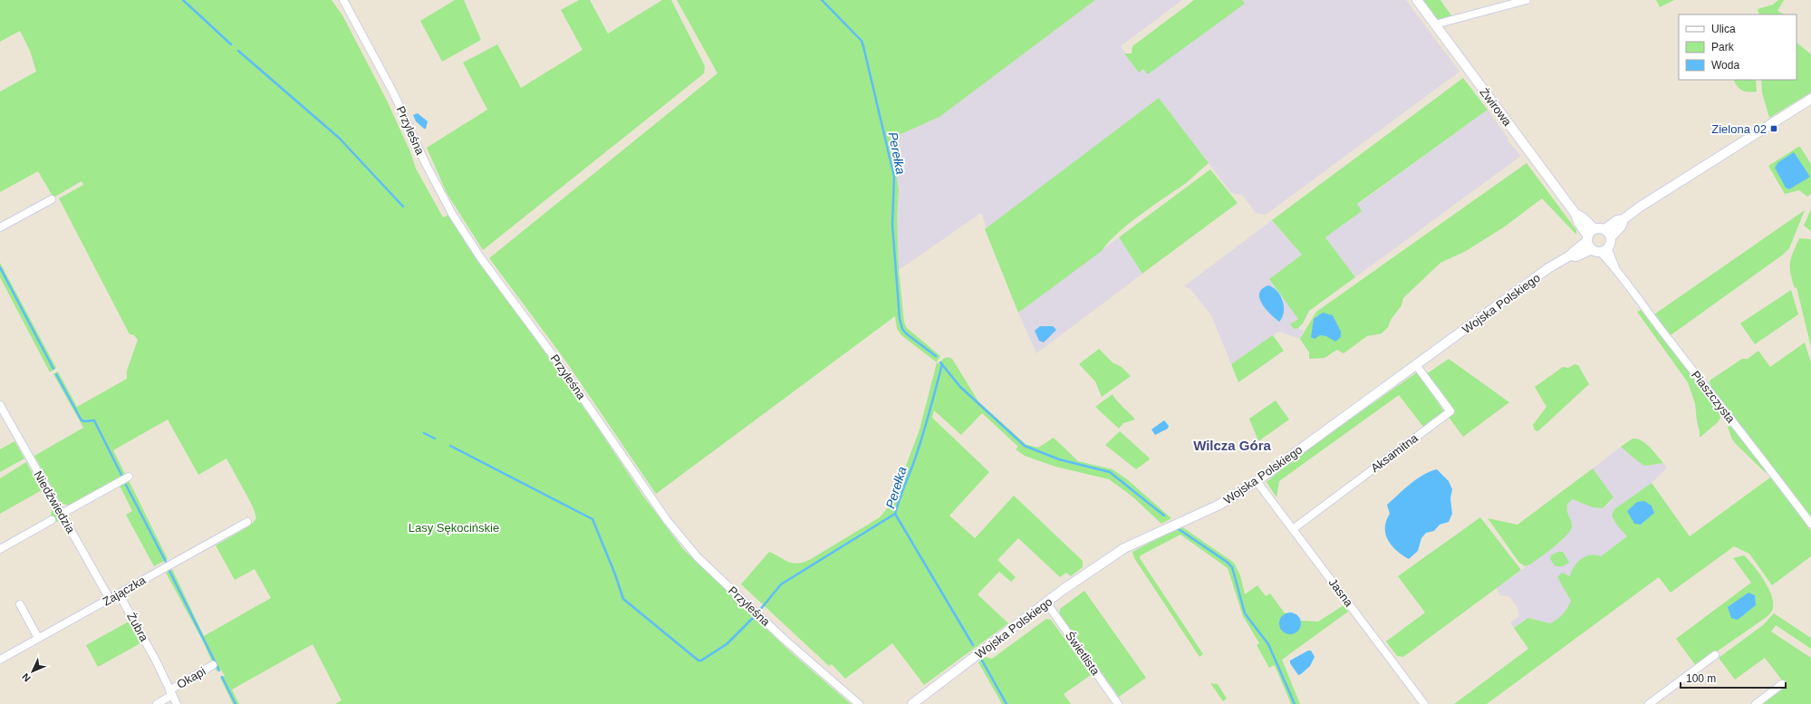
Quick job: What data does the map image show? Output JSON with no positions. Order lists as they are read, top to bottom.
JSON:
{
  "streets": {
    "street": [
      "Żwirowa",
      "Przyleśna",
      "Wojska Polskiego",
      "Piaszczysta",
      "Aksamitna",
      "Niedźwiedzia",
      "Zajączka",
      "Jasna",
      "Żubra",
      "Świetlista",
      "Okapi"
    ]
  },
  "crossings": [
    ["Żwirowa", "Wojska Polskiego"],
    ["Żwirowa", "Piaszczysta"],
    ["Wojska Polskiego", "Piaszczysta"],
    ["Wojska Polskiego", "Aksamitna"],
    ["Wojska Polskiego", "Jasna"],
    ["Wojska Polskiego", "Świetlista"],
    ["Aksamitna", "Jasna"],
    ["Niedźwiedzia", "Zajączka"],
    ["Zajączka", "Żubra"],
    ["Żubra", "Okapi"]
  ],
  "districts": ["Wilcza Góra"],
  "water": ["Perełka"],
  "parks": ["Lasy Sękocińskie"],
  "places": {
    "transit": ["Zielona 02"]
  },
  "legend": ["Ulica", "Park", "Woda"],
  "scale_bar": "100 m",
  "north": "bottom left"
}
